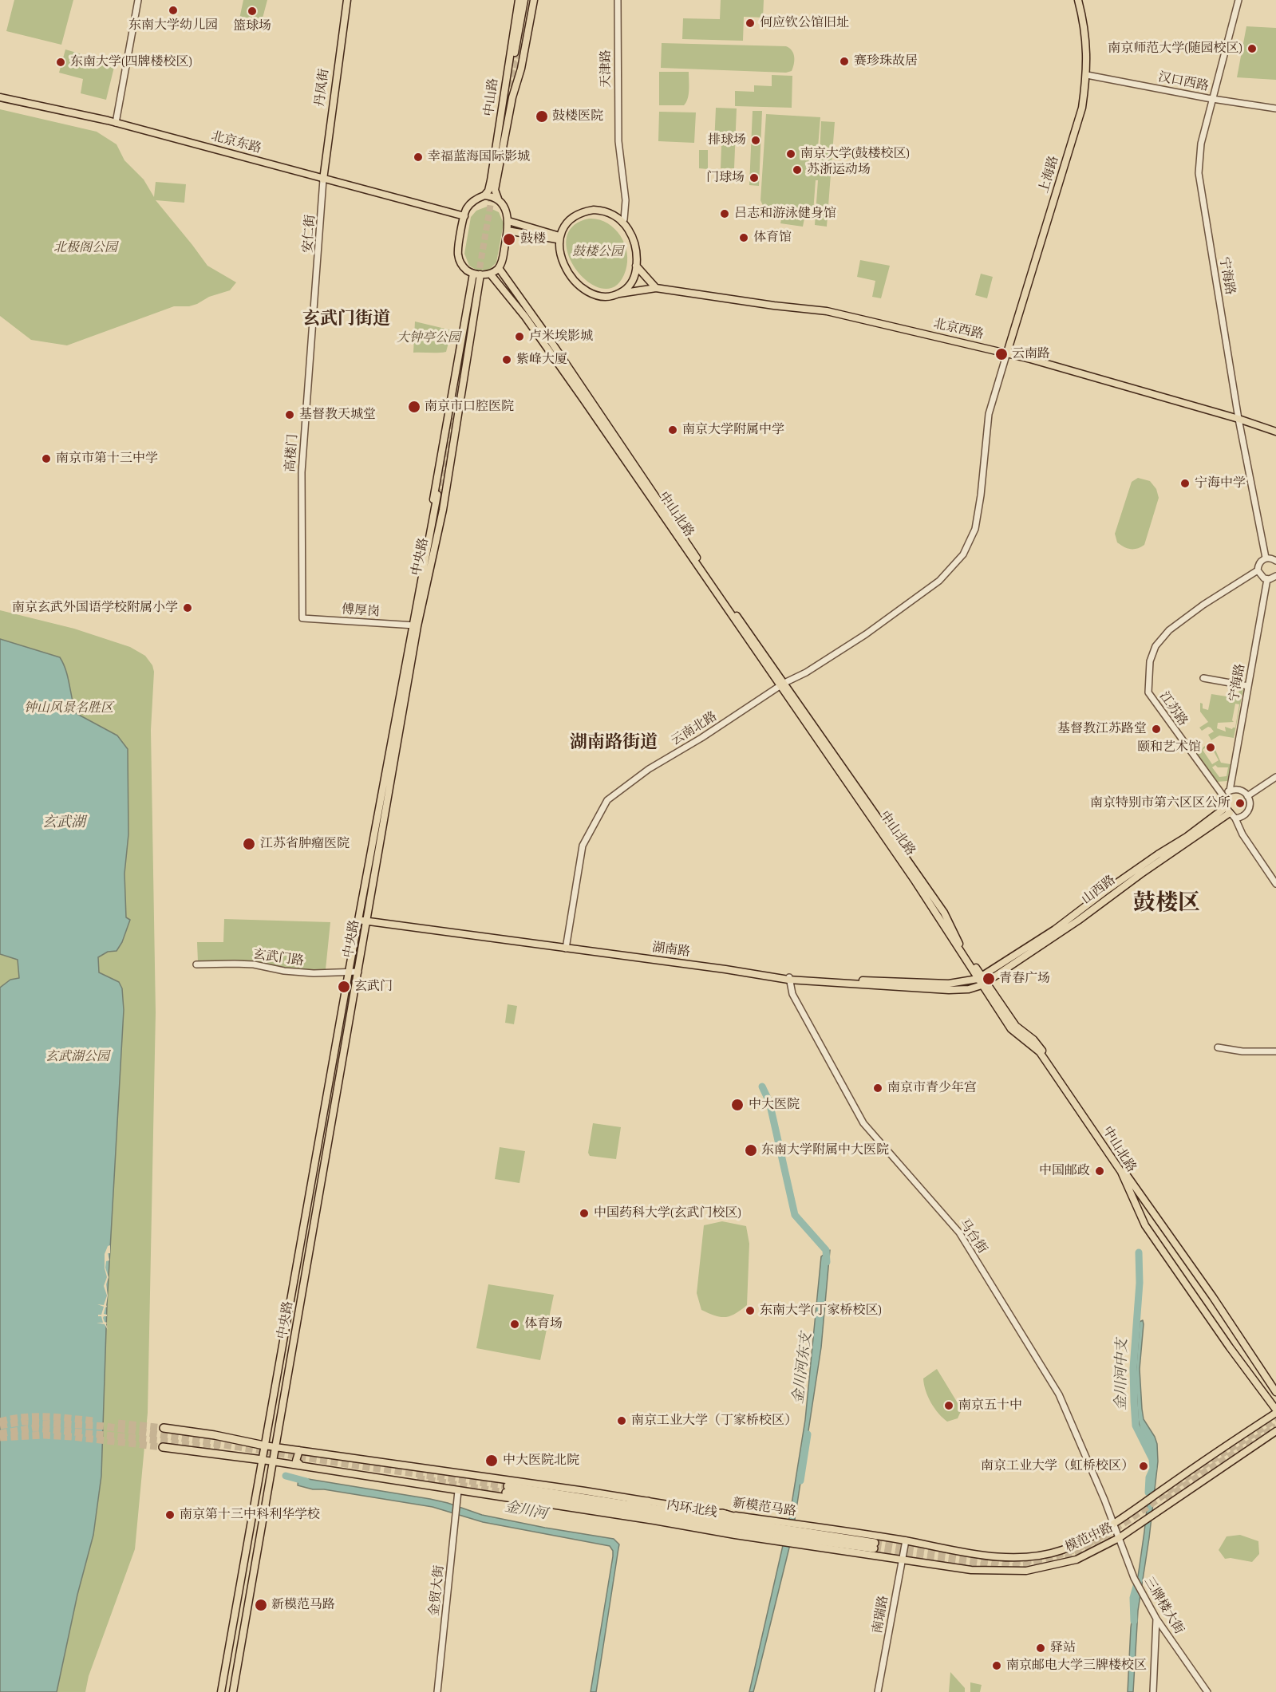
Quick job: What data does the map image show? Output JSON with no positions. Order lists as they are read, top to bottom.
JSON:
{
  "streets": {
    "highway": ["内环北线"],
    "main road": [
      "丹凤街",
      "中山路",
      "北京东路",
      "上海路",
      "北京西路",
      "中山北路",
      "中央路",
      "山西路",
      "湖南路",
      "新模范马路",
      "模范中路"
    ],
    "street": [
      "天津路",
      "汉口西路",
      "安仁街",
      "宁海路",
      "高楼门",
      "傅厚岗",
      "江苏路",
      "云南北路",
      "玄武门路",
      "马台街",
      "金贸大街",
      "三牌楼大街",
      "南瑞路"
    ]
  },
  "crossings": [
    ["天津路", "北京西路"],
    ["汉口西路", "上海路"],
    ["汉口西路", "宁海路"],
    ["丹凤街", "北京东路"],
    ["丹凤街", "安仁街"],
    ["中山路", "北京东路"],
    ["中山路", "中山北路"],
    ["中山路", "中央路"],
    ["北京东路", "安仁街"],
    ["北京东路", "中山北路"],
    ["北京东路", "中央路"],
    ["上海路", "北京西路"],
    ["安仁街", "高楼门"],
    ["宁海路", "北京西路"],
    ["宁海路", "江苏路"],
    ["宁海路", "山西路"],
    ["高楼门", "傅厚岗"],
    ["中山北路", "中央路"],
    ["中山北路", "云南北路"],
    ["中山北路", "山西路"],
    ["中山北路", "湖南路"],
    ["中山北路", "模范中路"],
    ["中央路", "傅厚岗"],
    ["中央路", "湖南路"],
    ["中央路", "玄武门路"],
    ["中央路", "新模范马路"],
    ["江苏路", "山西路"],
    ["云南北路", "湖南路"],
    ["山西路", "湖南路"],
    ["湖南路", "马台街"],
    ["马台街", "新模范马路"],
    ["马台街", "模范中路"],
    ["马台街", "三牌楼大街"],
    ["新模范马路", "内环北线"],
    ["新模范马路", "模范中路"],
    ["新模范马路", "三牌楼大街"],
    ["新模范马路", "南瑞路"],
    ["内环北线", "模范中路"],
    ["模范中路", "三牌楼大街"],
    ["模范中路", "南瑞路"]
  ],
  "districts": ["玄武门街道", "湖南路街道", "鼓楼区"],
  "water": [
    "玄武湖",
    "金川河东支",
    "金川河中支",
    "金川河"
  ],
  "parks": [
    "北极阁公园",
    "鼓楼公园",
    "大钟亭公园",
    "钟山风景名胜区",
    "玄武湖公园"
  ],
  "places": [
    "东南大学幼儿园",
    "篮球场",
    "何应钦公馆旧址",
    "南京师范大学(随园校区)",
    "赛珍珠故居",
    "东南大学(四牌楼校区)",
    "鼓楼医院",
    "排球场",
    "南京大学(鼓楼校区)",
    "幸福蓝海国际影城",
    "苏浙运动场",
    "门球场",
    "吕志和游泳健身馆",
    "体育馆",
    "鼓楼",
    "卢米埃影城",
    "云南路",
    "紫峰大厦",
    "南京市口腔医院",
    "基督教天城堂",
    "南京大学附属中学",
    "南京市第十三中学",
    "宁海中学",
    "南京玄武外国语学校附属小学",
    "基督教江苏路堂",
    "颐和艺术馆",
    "南京特别市第六区区公所",
    "江苏省肿瘤医院",
    "青春广场",
    "玄武门",
    "南京市青少年宫",
    "中大医院",
    "东南大学附属中大医院",
    "中国邮政",
    "中国药科大学(玄武门校区)",
    "东南大学(丁家桥校区)",
    "体育场",
    "南京五十中",
    "南京工业大学（丁家桥校区）",
    "中大医院北院",
    "南京工业大学（虹桥校区）",
    "南京第十三中科利华学校",
    "新模范马路",
    "驿站",
    "南京邮电大学三牌楼校区"
  ]
}
